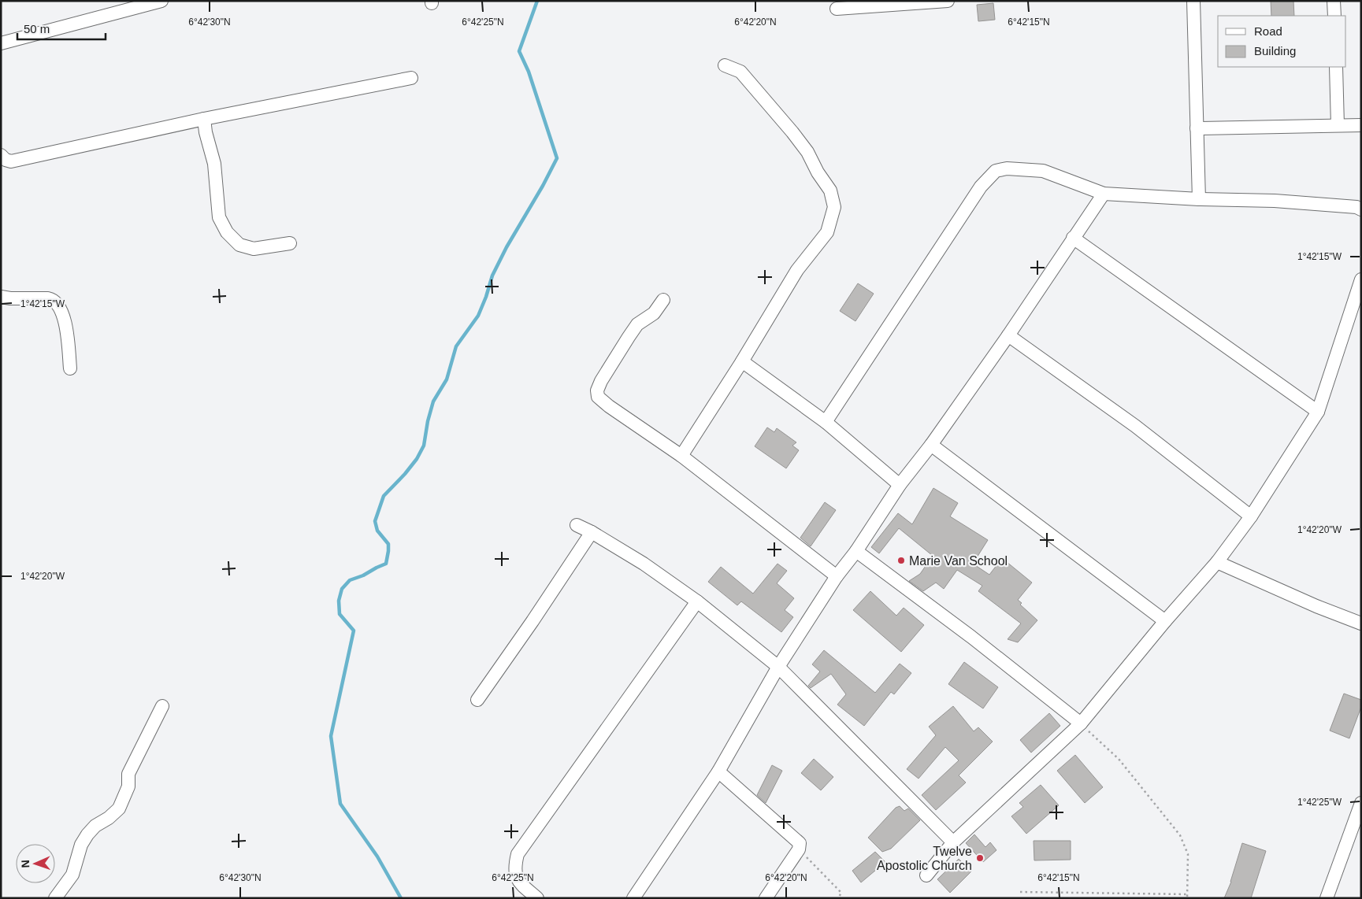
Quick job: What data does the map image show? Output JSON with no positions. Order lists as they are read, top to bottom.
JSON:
{
  "places": ["Marie Van School", "Twelve Apostolic Church"],
  "legend": ["Road", "Building"],
  "scale_bar": "50 m",
  "north": "left",
  "coordinates": [
    "6°42'30\"N",
    "6°42'25\"N",
    "6°42'20\"N",
    "6°42'15\"N",
    "1°42'15\"W",
    "1°42'20\"W",
    "1°42'25\"W"
  ]
}
